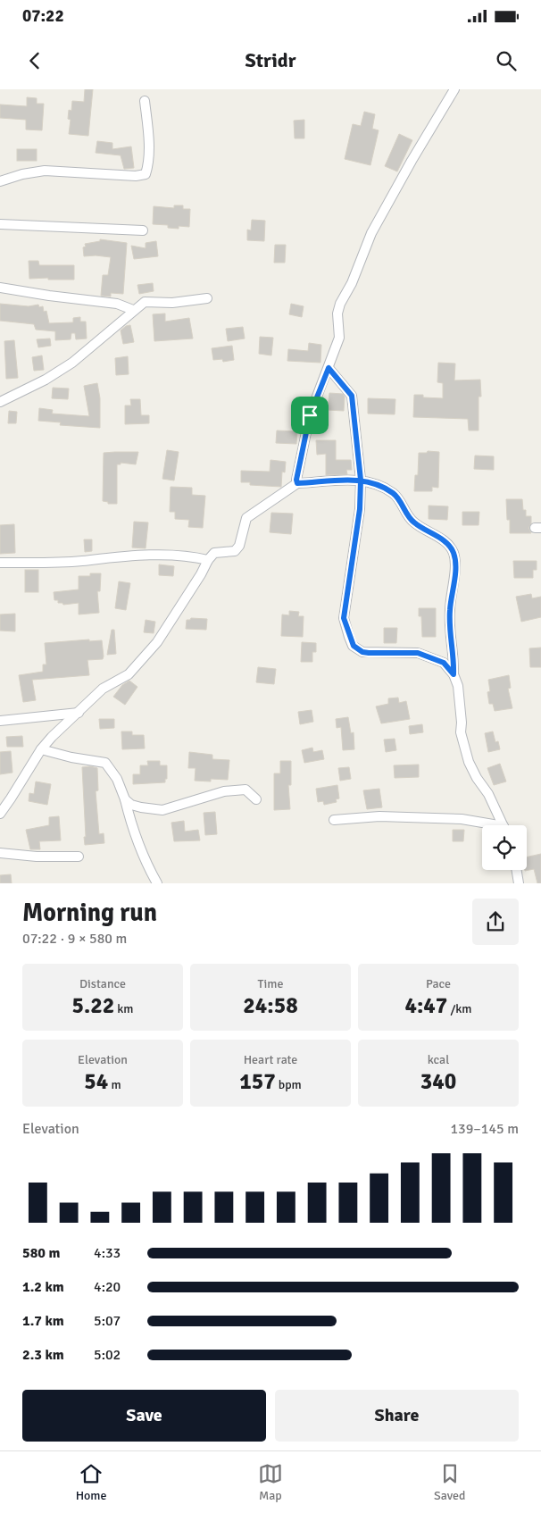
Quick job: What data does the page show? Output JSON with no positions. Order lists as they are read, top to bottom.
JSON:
{
  "page": {
    "status": "07:22",
    "header": "Stridr",
    "heading": ["Morning run", "07:22 · 9 × 580 m"],
    "stats": [
      ["Distance", "5.22 km"],
      ["Time", "24:58"],
      ["Pace", "4:47 /km"],
      ["Elevation", "54 m"],
      ["Heart rate", "157 bpm"],
      ["kcal", "340"]
    ],
    "chart": ["Elevation", "139–145 m"],
    "list": [
      {
        "name": "580 m",
        "note": "4:33"
      },
      {
        "name": "1.2 km",
        "note": "4:20"
      },
      {
        "name": "1.7 km",
        "note": "5:07"
      },
      {
        "name": "2.3 km",
        "note": "5:02"
      }
    ],
    "buttons": ["Save", "Share"],
    "tabs": ["Home", "Map", "Saved"]
  }
}
